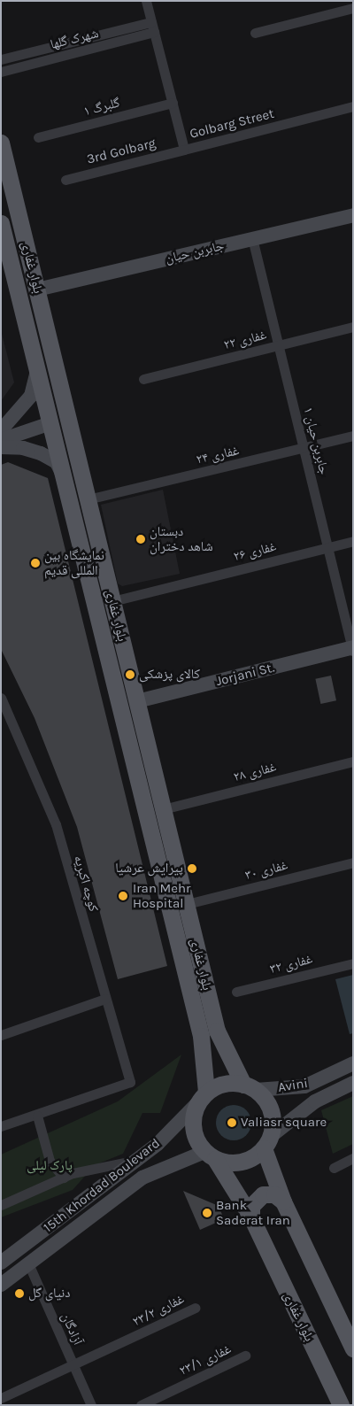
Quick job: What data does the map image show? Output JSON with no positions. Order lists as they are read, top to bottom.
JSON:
{
  "streets": {
    "main road": ["بلوار غفاری"],
    "street": [
      "شهرک گلها",
      "گلبرگ ۱",
      "Golbarg Street",
      "3rd Golbarg",
      "جابربن حیان",
      "غفاری ۲۲",
      "جابربن حیان ۱",
      "غفاری ۲۴",
      "غفاری ۲۶",
      "Jorjani St.",
      "غفاری ۲۸",
      "غفاری ۳۰",
      "کوچه اکبریه",
      "غفاری ۳۲",
      "Avini",
      "15th Khordad Boulevard",
      "غفاری ۲۳/۲",
      "آزادگان",
      "غفاری ۲۳/۱"
    ]
  },
  "crossings": [
    ["شهرک گلها", "Golbarg Street"],
    ["گلبرگ ۱", "Golbarg Street"],
    ["Golbarg Street", "3rd Golbarg"],
    ["جابربن حیان", "بلوار غفاری"],
    ["جابربن حیان", "جابربن حیان ۱"],
    ["بلوار غفاری", "غفاری ۲۴"],
    ["بلوار غفاری", "غفاری ۲۶"],
    ["بلوار غفاری", "Jorjani St."],
    ["بلوار غفاری", "غفاری ۲۸"],
    ["بلوار غفاری", "غفاری ۳۰"],
    ["بلوار غفاری", "Avini"],
    ["بلوار غفاری", "15th Khordad Boulevard"],
    ["غفاری ۲۲", "جابربن حیان ۱"],
    ["جابربن حیان ۱", "غفاری ۲۴"],
    ["جابربن حیان ۱", "غفاری ۲۶"],
    ["جابربن حیان ۱", "Jorjani St."],
    ["Avini", "15th Khordad Boulevard"],
    ["15th Khordad Boulevard", "آزادگان"],
    ["غفاری ۲۳/۲", "آزادگان"]
  ],
  "parks": ["پارک لیلی"],
  "places": [
    "دبستان شاهد دختران",
    "نمایشگاه بین المللی قدیم",
    "کالای پزشکی",
    "پیرایش عرشیا",
    "Iran Mehr Hospital",
    "Valiasr square",
    "Bank Saderat Iran",
    "دنیای گل"
  ]
}
